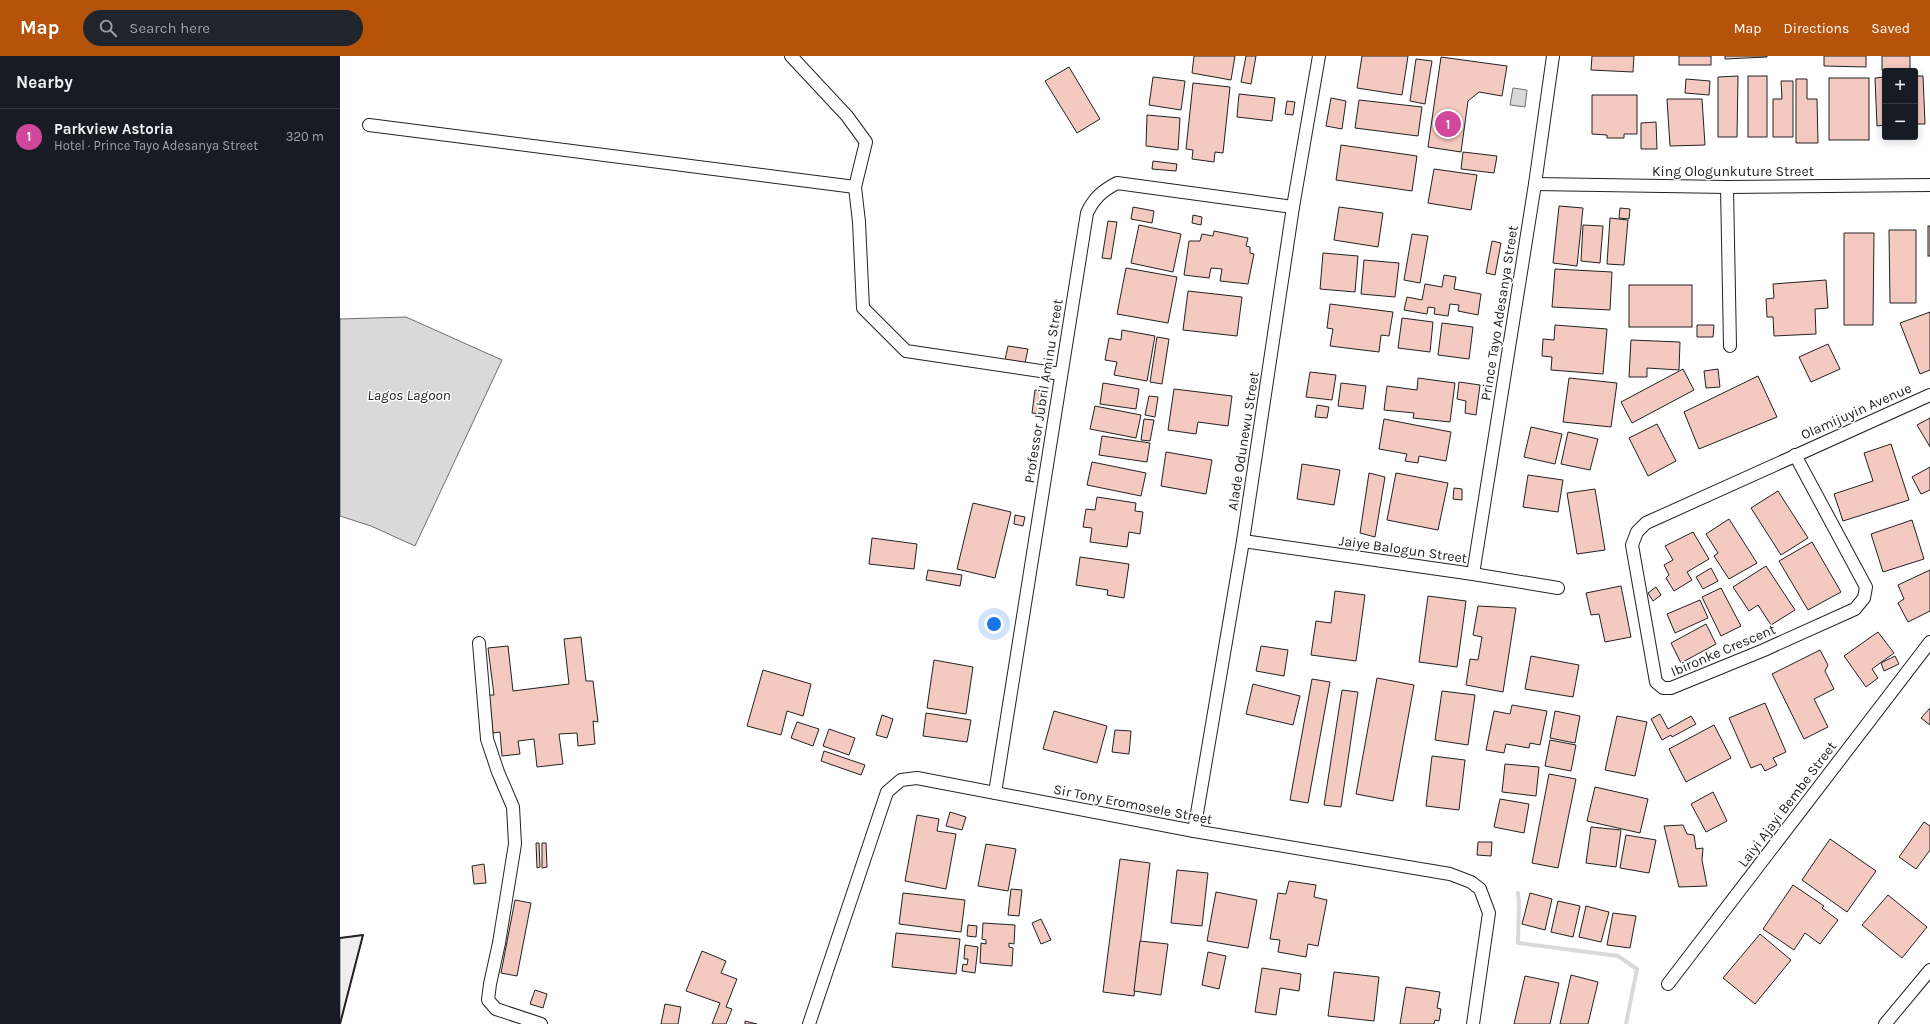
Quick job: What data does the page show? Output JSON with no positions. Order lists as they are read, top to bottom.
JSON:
{
  "streets": {
    "street": [
      "King Ologunkuture Street",
      "Prince Tayo Adesanya Street",
      "Professor Jubril Aminu Street",
      "Olamijuyin Avenue",
      "Alade Odunewu Street",
      "Jaiye Balogun Street",
      "Ibironke Crescent",
      "Sir Tony Eromosele Street",
      "Laiyi Ajayi Bembe Street"
    ]
  },
  "crossings": [
    ["King Ologunkuture Street", "Prince Tayo Adesanya Street"],
    ["Prince Tayo Adesanya Street", "Jaiye Balogun Street"],
    ["Professor Jubril Aminu Street", "Alade Odunewu Street"],
    ["Professor Jubril Aminu Street", "Sir Tony Eromosele Street"],
    ["Olamijuyin Avenue", "Ibironke Crescent"],
    ["Alade Odunewu Street", "Jaiye Balogun Street"],
    ["Alade Odunewu Street", "Sir Tony Eromosele Street"]
  ],
  "water": ["Lagos Lagoon"],
  "page": {
    "header": "Map",
    "search": "Search here",
    "nav": ["Map", "Directions", "Saved"],
    "heading": "Nearby",
    "map_buttons": ["+", "−"],
    "list": [
      {
        "mark": "1",
        "name": "Parkview Astoria",
        "note": "Hotel · Prince Tayo Adesanya Street",
        "value": "320 m"
      }
    ],
    "pins": "1"
  }
}
